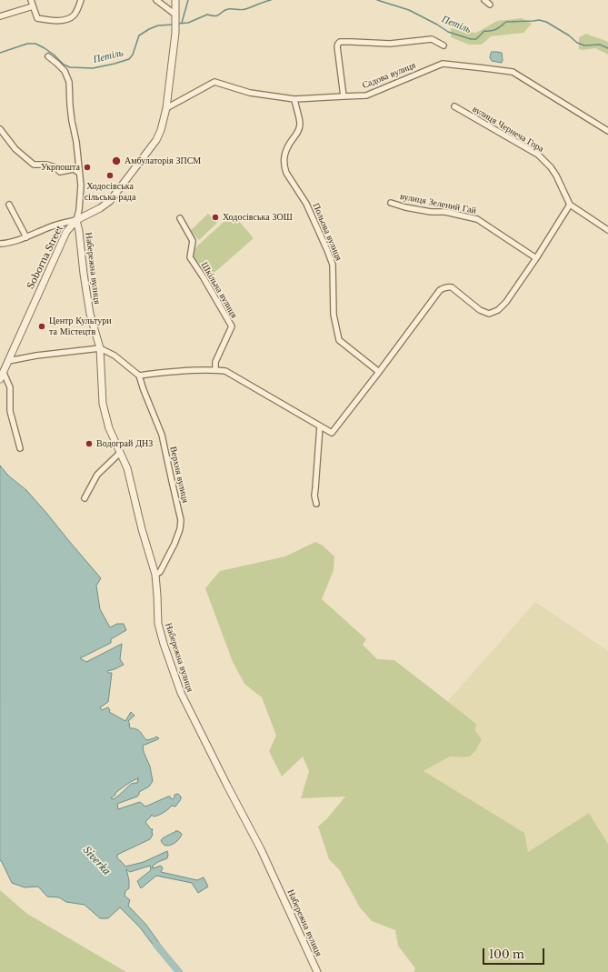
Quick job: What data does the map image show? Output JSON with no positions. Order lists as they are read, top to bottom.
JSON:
{
  "streets": {
    "street": [
      "Садова вулиця",
      "вулиця Чернеча Гора",
      "вулиця Зелений Гай",
      "Польова вулиця",
      "Soborna Street",
      "Набережна вулиця",
      "Шкільна вулиця",
      "Верхня вулиця"
    ]
  },
  "crossings": [
    ["Садова вулиця", "Польова вулиця"],
    ["Садова вулиця", "Soborna Street"],
    ["Soborna Street", "Набережна вулиця"],
    ["Набережна вулиця", "Верхня вулиця"]
  ],
  "water": ["Петіль", "Siverka"],
  "places": [
    "Амбулаторія ЗПСМ",
    "Укрпошта",
    "Ходосівська сільська рада",
    "Ходосівська ЗОШ",
    "Центр Культури та Містецтв",
    "Водограй ДНЗ"
  ],
  "scale_bar": "100 m"
}
